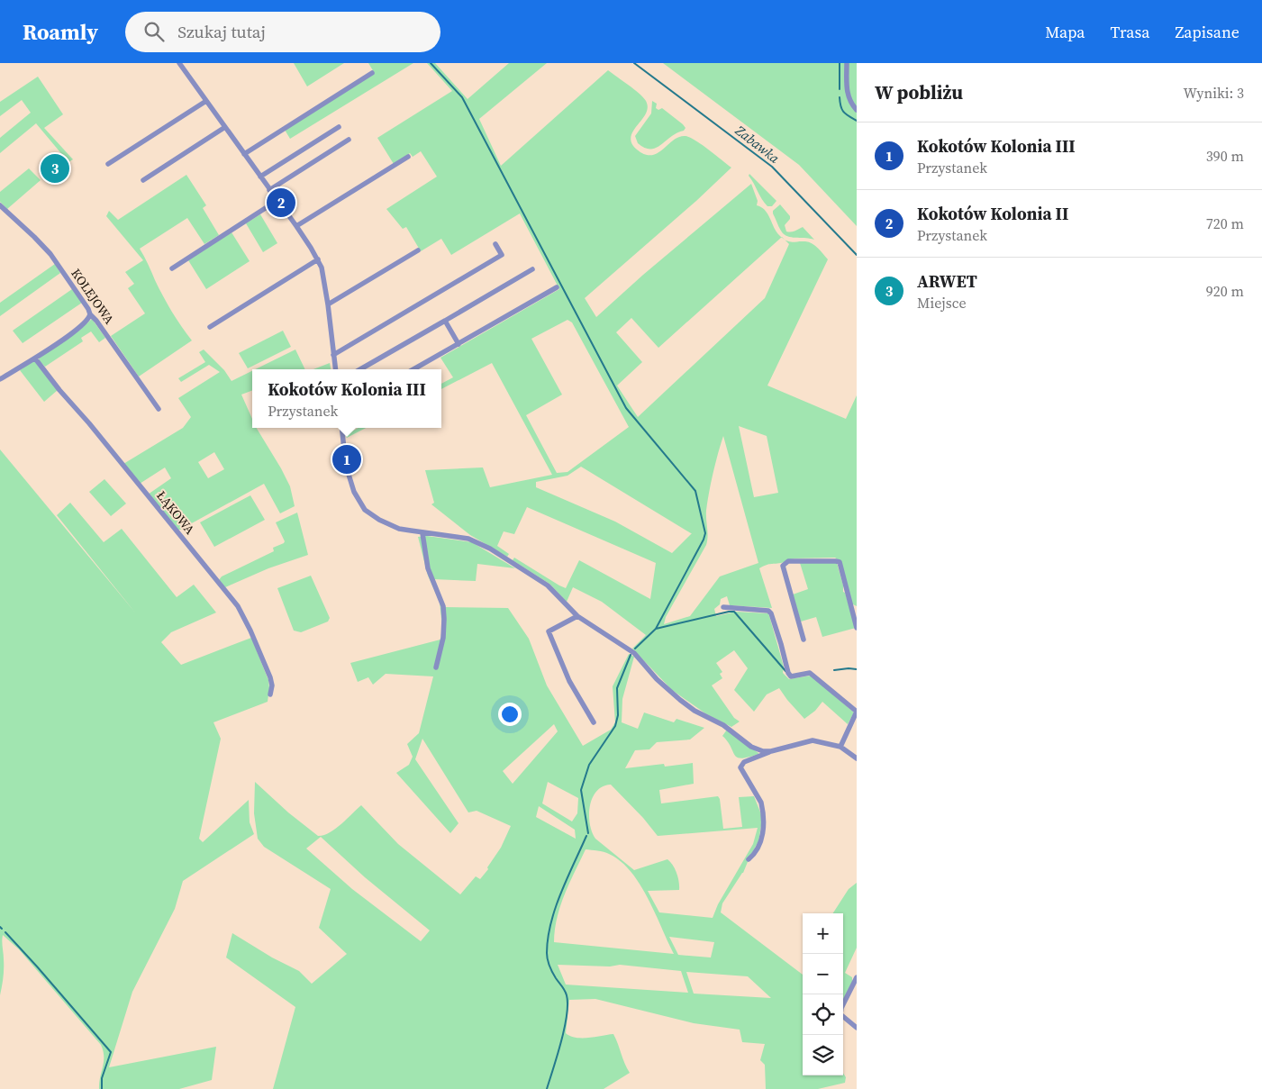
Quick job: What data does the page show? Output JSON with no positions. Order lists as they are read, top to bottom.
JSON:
{
  "streets": {
    "street": ["KOLEJOWA", "ŁĄKOWA"]
  },
  "water": ["Zabawka"],
  "page": {
    "header": "Roamly",
    "search": "Szukaj tutaj",
    "nav": ["Mapa", "Trasa", "Zapisane"],
    "heading": ["W pobliżu", "Wyniki: 3"],
    "list": [
      {
        "mark": "1",
        "name": "Kokotów Kolonia III",
        "note": "Przystanek",
        "value": "390 m"
      },
      {
        "mark": "2",
        "name": "Kokotów Kolonia II",
        "note": "Przystanek",
        "value": "720 m"
      },
      {
        "mark": "3",
        "name": "ARWET",
        "note": "Miejsce",
        "value": "920 m"
      }
    ],
    "pins": ["3", "2", "1"],
    "popup": ["Kokotów Kolonia III", "Przystanek"],
    "map_buttons": ["+", "−"]
  }
}
